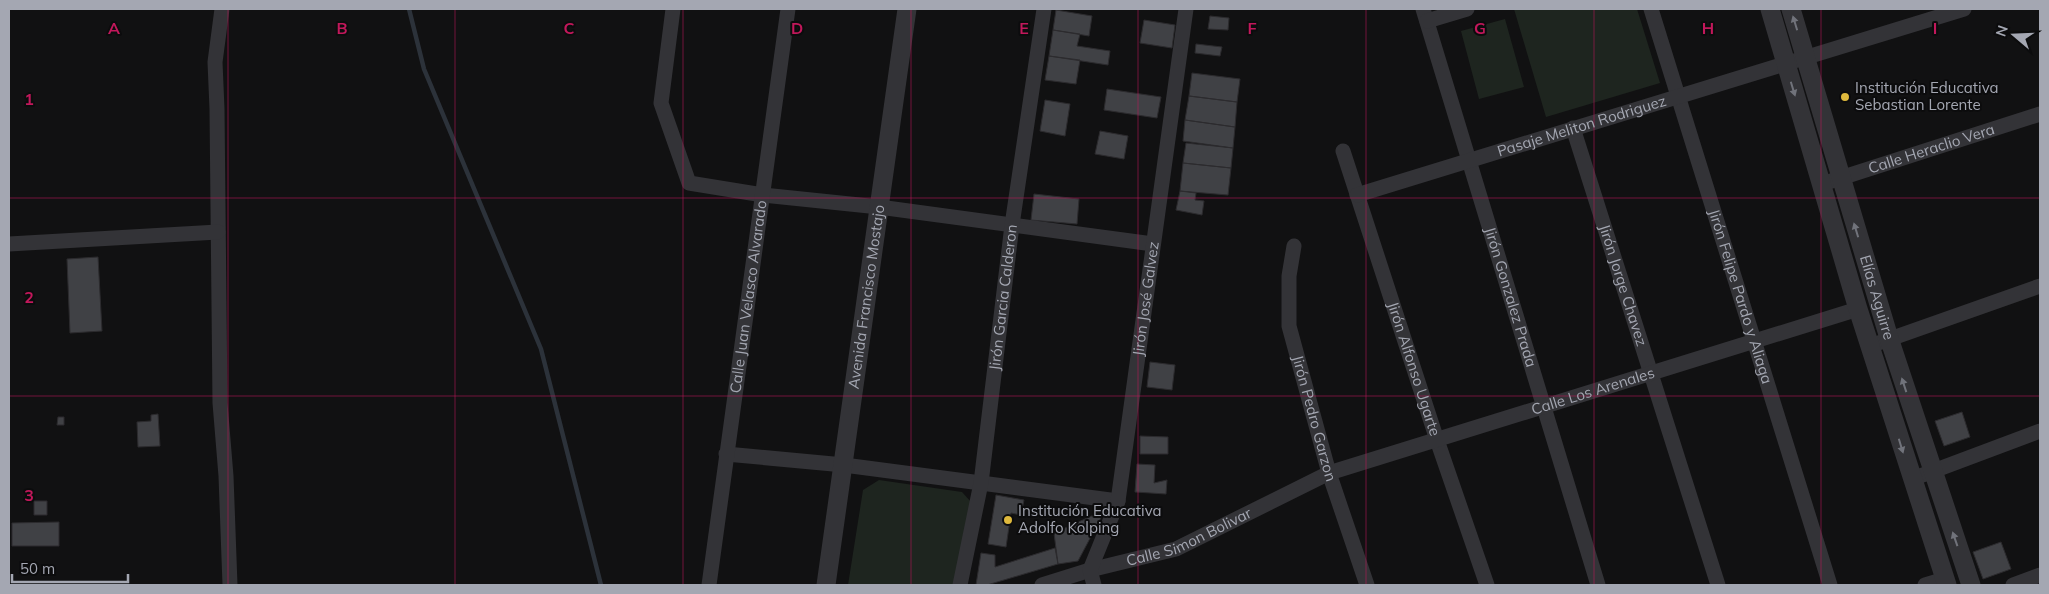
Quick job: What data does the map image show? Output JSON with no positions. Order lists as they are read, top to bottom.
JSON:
{
  "streets": {
    "street": [
      "Pasaje Meliton Rodriguez",
      "Calle Heraclio Vera",
      "Jirón Jorge Chavez",
      "Calle Juan Velasco Alvarado",
      "Avenida Francisco Mostajo",
      "Jirón Garcia Calderon",
      "Jirón Gonzalez Prada",
      "Jirón Felipe Pardo y Aliaga",
      "Elías Aguirre",
      "Jirón José Galvez",
      "Jirón Alfonso Ugarte",
      "Calle Los Arenales",
      "Jirón Pedro Garzon",
      "Calle Simon Bolivar"
    ]
  },
  "crossings": [
    ["Pasaje Meliton Rodriguez", "Jirón Jorge Chavez"],
    ["Pasaje Meliton Rodriguez", "Jirón Gonzalez Prada"],
    ["Pasaje Meliton Rodriguez", "Jirón Felipe Pardo y Aliaga"],
    ["Pasaje Meliton Rodriguez", "Elías Aguirre"],
    ["Pasaje Meliton Rodriguez", "Jirón Alfonso Ugarte"],
    ["Calle Heraclio Vera", "Elías Aguirre"],
    ["Jirón Jorge Chavez", "Calle Los Arenales"],
    ["Jirón Gonzalez Prada", "Calle Los Arenales"],
    ["Jirón Felipe Pardo y Aliaga", "Calle Los Arenales"],
    ["Elías Aguirre", "Calle Los Arenales"],
    ["Jirón José Galvez", "Calle Simon Bolivar"],
    ["Jirón Alfonso Ugarte", "Calle Los Arenales"],
    ["Calle Los Arenales", "Jirón Pedro Garzon"],
    ["Calle Los Arenales", "Calle Simon Bolivar"],
    ["Jirón Pedro Garzon", "Calle Simon Bolivar"]
  ],
  "places": ["Institución Educativa Sebastian Lorente", "Institución Educativa Adolfo Kolping"],
  "scale_bar": "50 m",
  "north": "left",
  "grid": {
    "columns": [
      "A",
      "B",
      "C",
      "D",
      "E",
      "F",
      "G",
      "H",
      "I"
    ],
    "rows": ["1", "2", "3"]
  }
}
